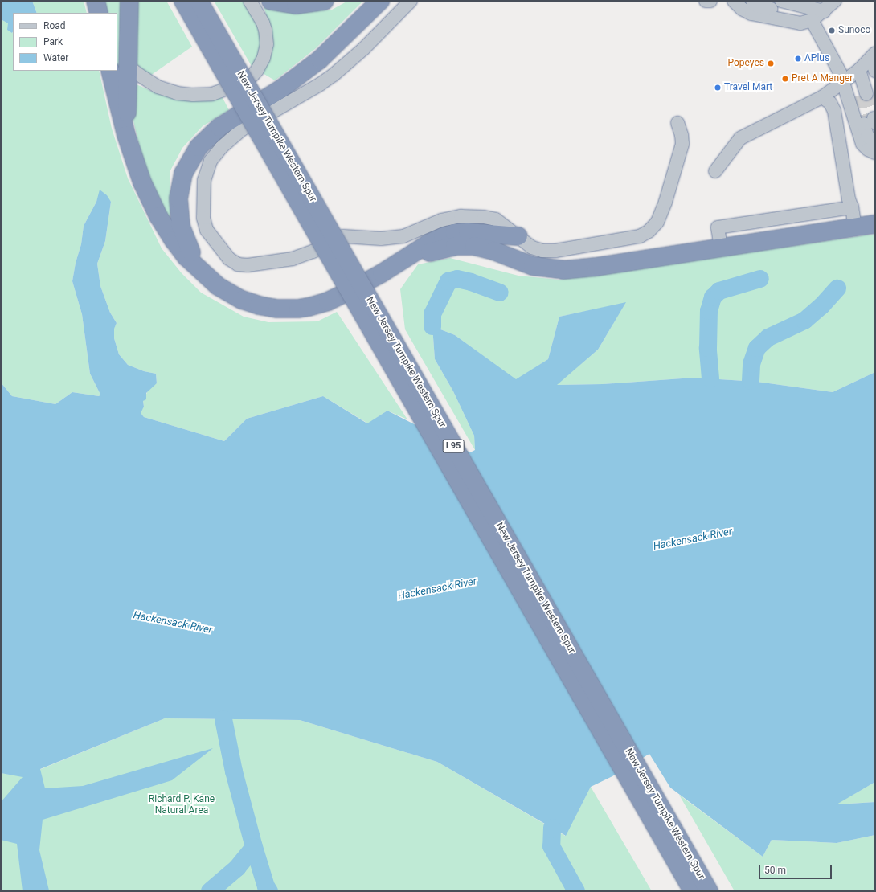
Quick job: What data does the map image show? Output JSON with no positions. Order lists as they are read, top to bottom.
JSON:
{
  "streets": {
    "highway": ["New Jersey Turnpike Western Spur", "I 95"]
  },
  "water": ["Hackensack River"],
  "parks": ["Richard P. Kane Natural Area"],
  "places": [
    "Sunoco",
    "APlus",
    "Popeyes",
    "Pret A Manger",
    "Travel Mart"
  ],
  "legend": ["Road", "Park", "Water"],
  "scale_bar": "50 m"
}
